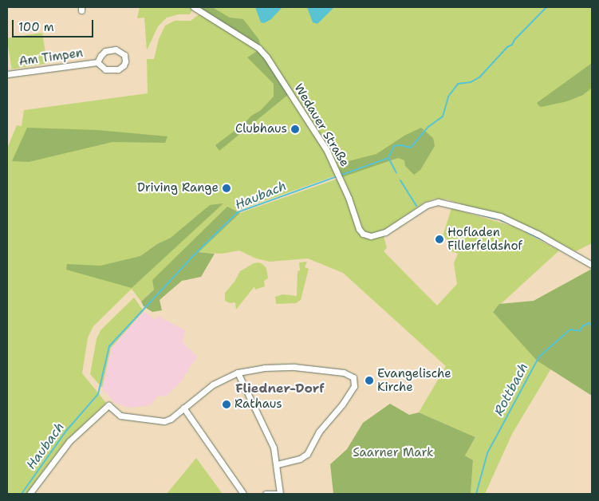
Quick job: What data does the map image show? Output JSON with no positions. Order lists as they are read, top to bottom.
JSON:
{
  "streets": {
    "street": ["Am Timpen", "Wedauer Straße"]
  },
  "districts": ["Fliedner-Dorf"],
  "water": ["Haubach", "Rottbach"],
  "parks": ["Saarner Mark"],
  "places": [
    "Clubhaus",
    "Driving Range",
    "Hofladen Fillerfeldshof",
    "Evangelische Kirche",
    "Rathaus"
  ],
  "scale_bar": "100 m"
}
